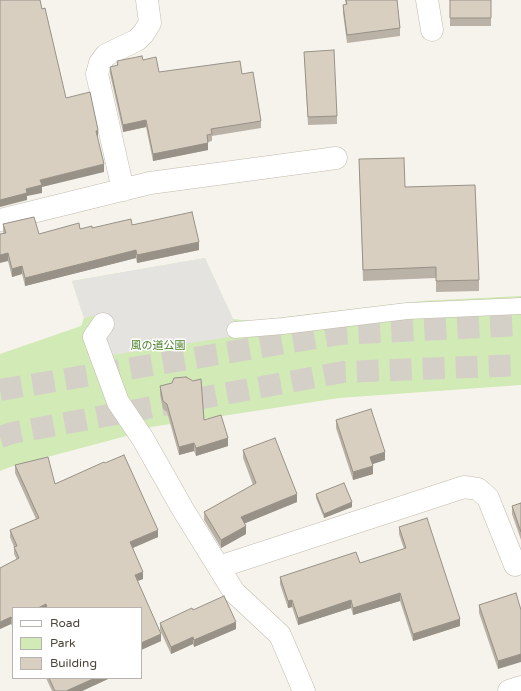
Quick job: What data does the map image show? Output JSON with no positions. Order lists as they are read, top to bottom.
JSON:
{
  "parks": ["風の道公園"],
  "legend": ["Road", "Park", "Building"]
}
